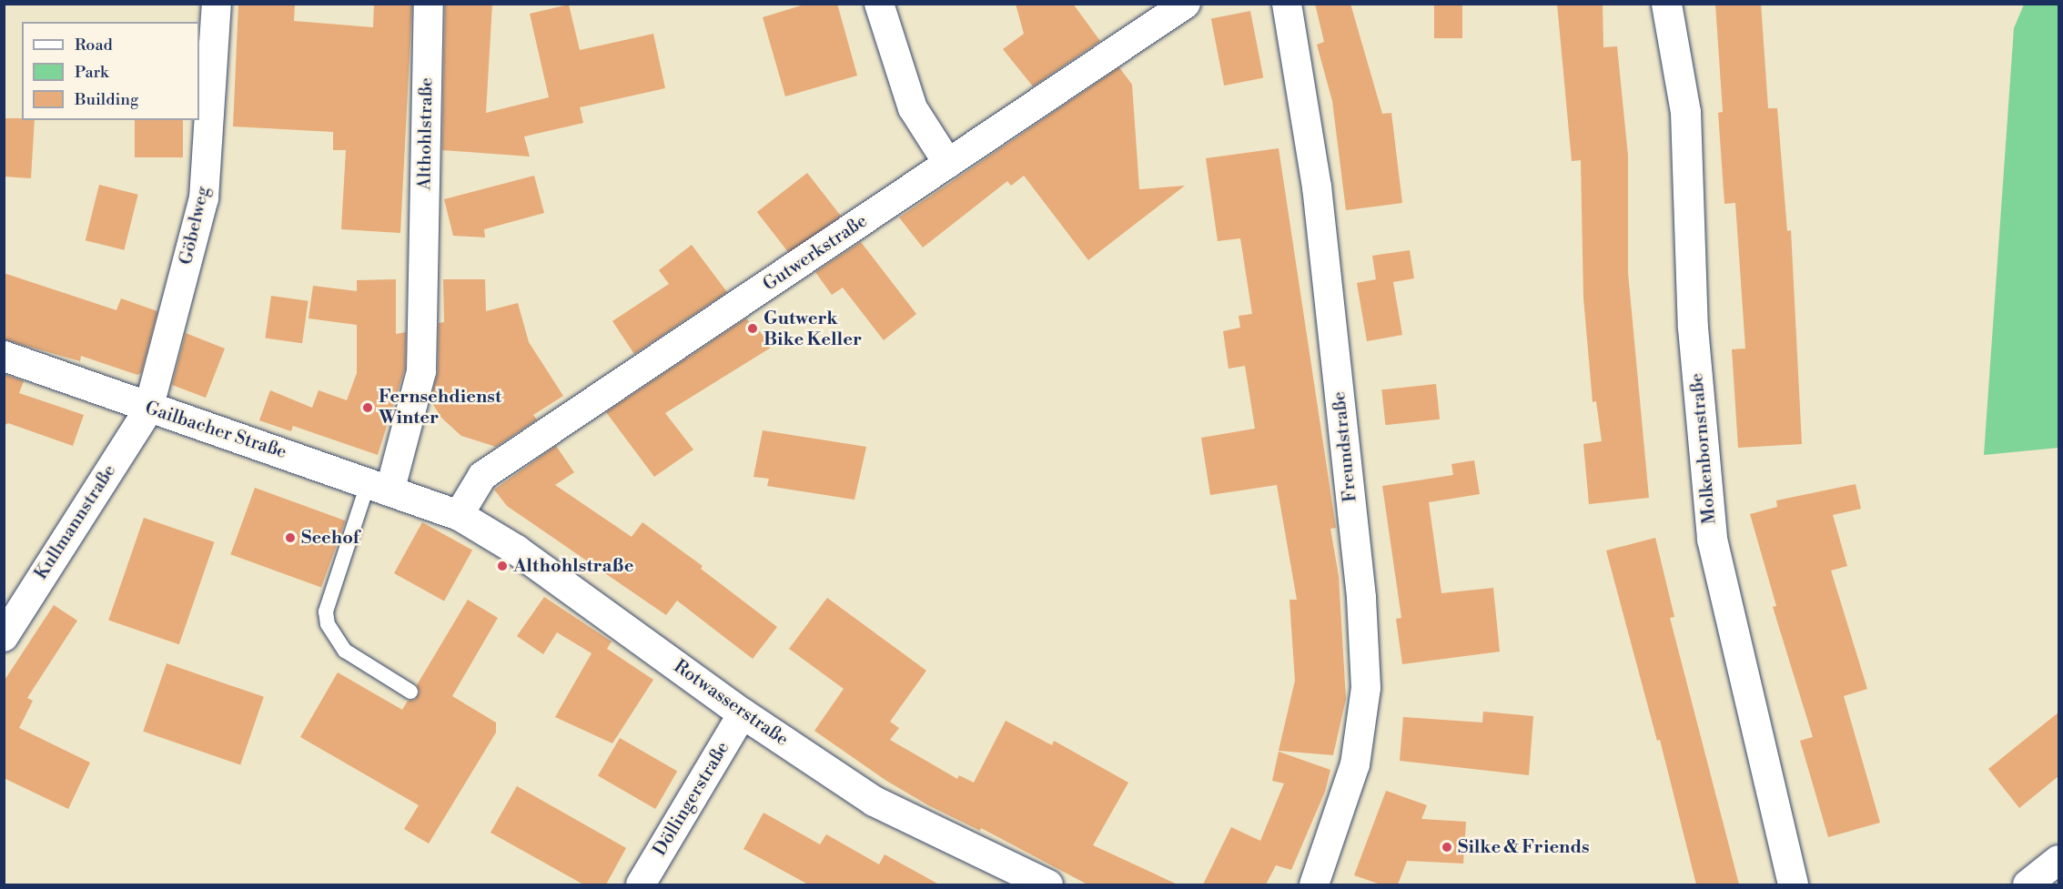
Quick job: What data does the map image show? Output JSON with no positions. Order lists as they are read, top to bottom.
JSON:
{
  "streets": {
    "street": [
      "Althohlstraße",
      "Göbelweg",
      "Gutwerkstraße",
      "Gailbacher Straße",
      "Freundstraße",
      "Molkenbornstraße",
      "Kullmannstraße",
      "Rotwasserstraße",
      "Döllingerstraße"
    ]
  },
  "crossings": [
    ["Althohlstraße", "Gailbacher Straße"],
    ["Göbelweg", "Gailbacher Straße"],
    ["Göbelweg", "Kullmannstraße"],
    ["Gutwerkstraße", "Rotwasserstraße"],
    ["Gailbacher Straße", "Kullmannstraße"],
    ["Gailbacher Straße", "Rotwasserstraße"],
    ["Rotwasserstraße", "Döllingerstraße"]
  ],
  "places": [
    "Gutwerk Bike Keller",
    "Fernsehdienst Winter",
    "Seehof",
    "Althohlstraße",
    "Silke & Friends"
  ],
  "legend": ["Road", "Park", "Building"]
}
